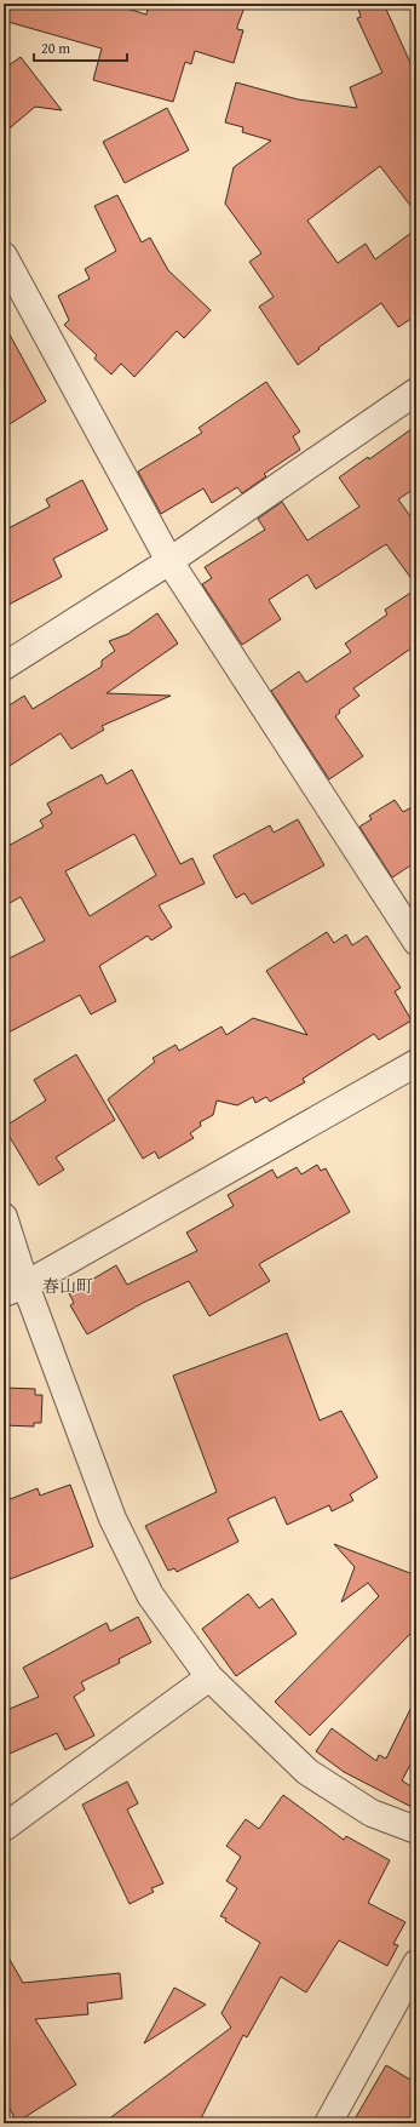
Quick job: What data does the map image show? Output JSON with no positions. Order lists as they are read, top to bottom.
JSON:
{
  "districts": ["春山町"],
  "scale_bar": "20 m"
}
